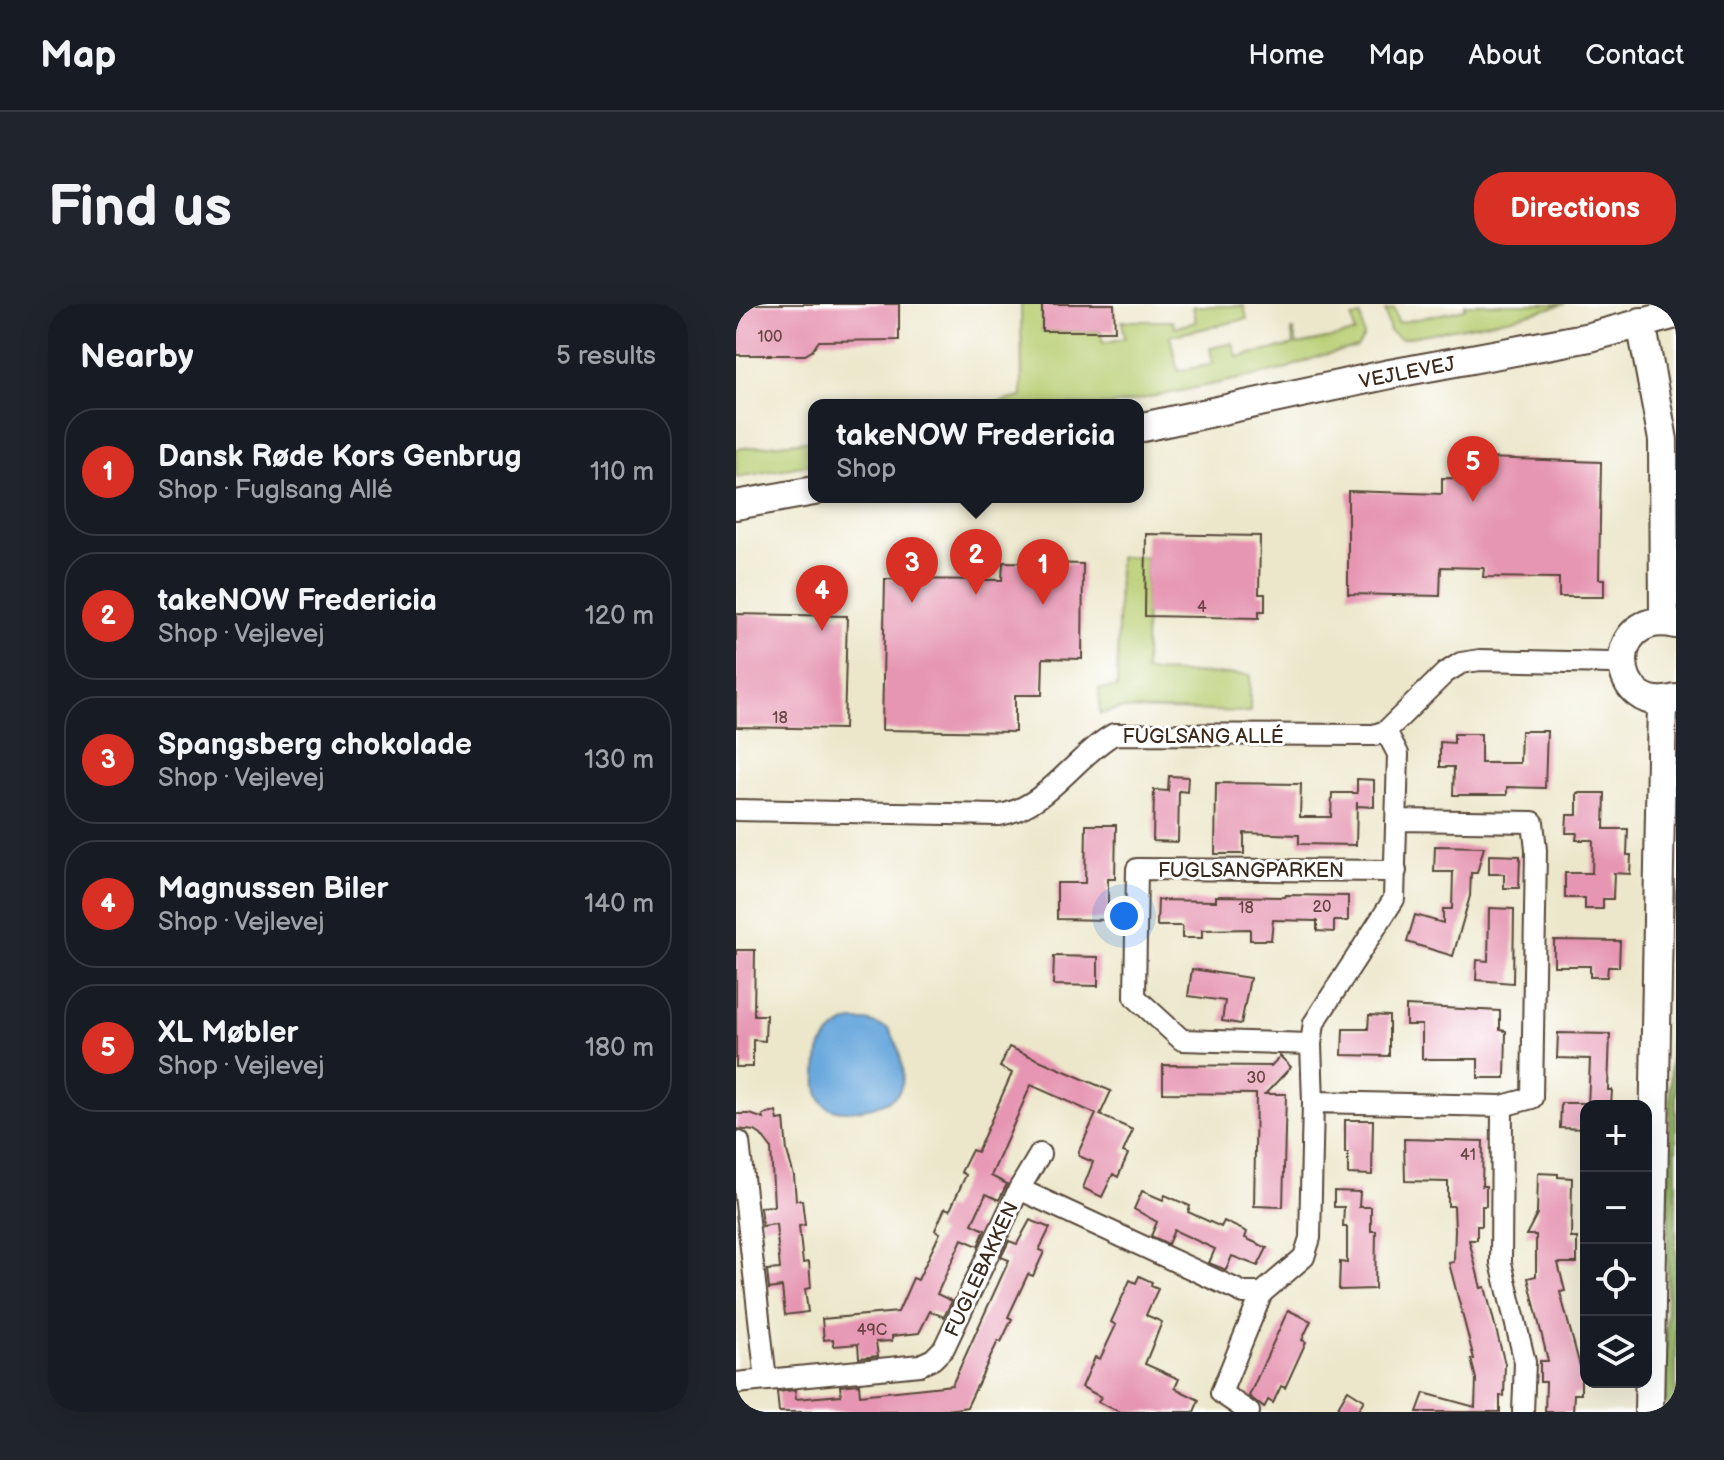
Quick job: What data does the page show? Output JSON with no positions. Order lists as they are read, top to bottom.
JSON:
{
  "streets": {
    "street": [
      "VEJLEVEJ",
      "FUGLSANG ALLÉ",
      "FUGLSANGPARKEN",
      "FUGLEBAKKEN"
    ]
  },
  "house_numbers": [
    "100",
    "4",
    "18",
    "20",
    "18",
    "30",
    "41",
    "49C"
  ],
  "page": {
    "header": "Map",
    "nav": [
      "Home",
      "Map",
      "About",
      "Contact"
    ],
    "buttons": "Directions",
    "title": "Find us",
    "heading": ["Nearby", "5 results"],
    "popup": ["takeNOW Fredericia", "Shop"],
    "list": [
      {
        "mark": "1",
        "name": "Dansk Røde Kors Genbrug",
        "note": "Shop · Fuglsang Allé",
        "value": "110 m"
      },
      {
        "mark": "2",
        "name": "takeNOW Fredericia",
        "note": "Shop · Vejlevej",
        "value": "120 m"
      },
      {
        "mark": "3",
        "name": "Spangsberg chokolade",
        "note": "Shop · Vejlevej",
        "value": "130 m"
      },
      {
        "mark": "4",
        "name": "Magnussen Biler",
        "note": "Shop · Vejlevej",
        "value": "140 m"
      },
      {
        "mark": "5",
        "name": "XL Møbler",
        "note": "Shop · Vejlevej",
        "value": "180 m"
      }
    ],
    "pins": [
      "5",
      "2",
      "3",
      "1",
      "4"
    ],
    "map_buttons": ["+", "−"]
  }
}
